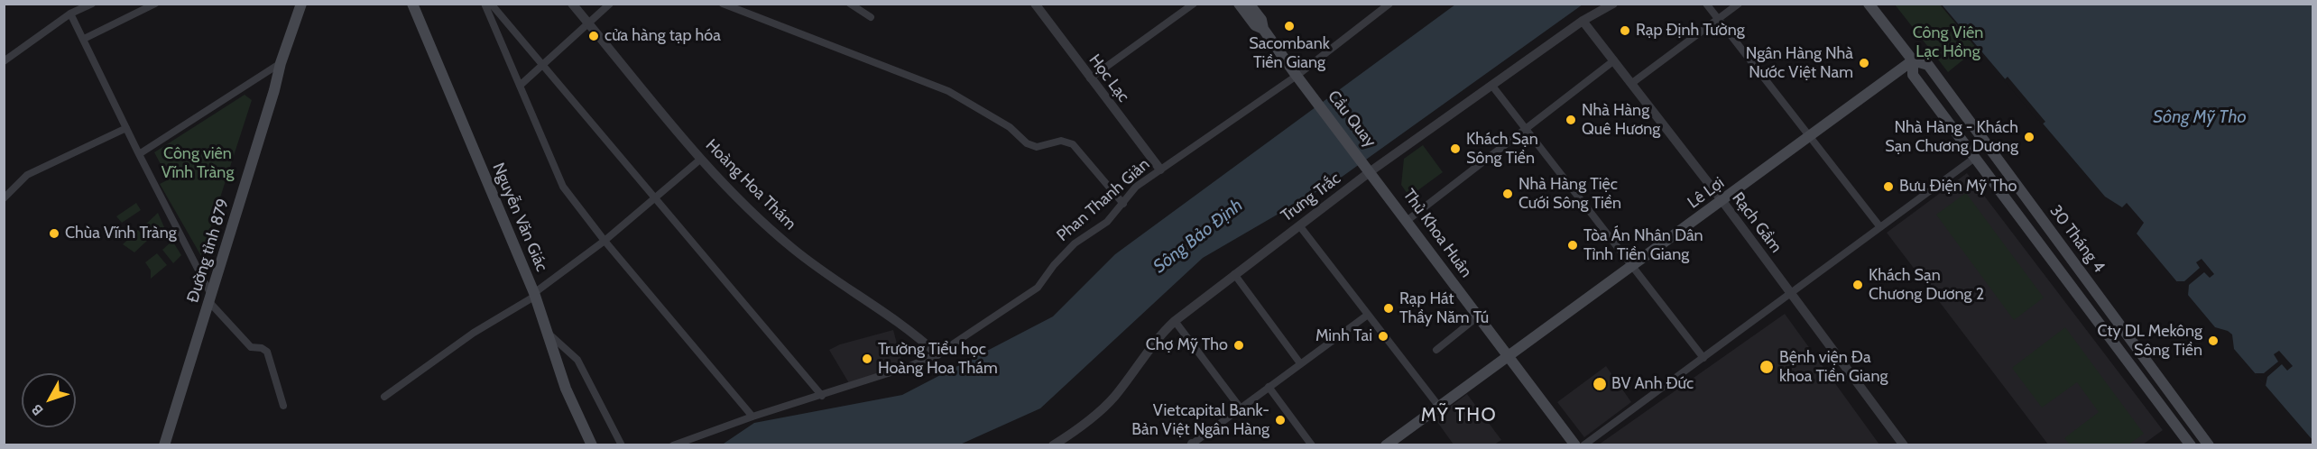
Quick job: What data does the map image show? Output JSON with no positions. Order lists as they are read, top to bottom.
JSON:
{
  "streets": {
    "main road": [
      "Cầu Quay",
      "Lê Lợi",
      "Nguyễn Văn Giác",
      "Thủ Khoa Huân",
      "30 Tháng 4",
      "Đường tỉnh 879"
    ],
    "street": [
      "Học Lạc",
      "Hoàng Hoa Thám",
      "Trưng Trắc",
      "Phan Thanh Giản",
      "Rạch Gầm"
    ]
  },
  "crossings": [
    ["Học Lạc", "Phan Thanh Giản"],
    ["Cầu Quay", "Trưng Trắc"],
    ["Cầu Quay", "Phan Thanh Giản"],
    ["Cầu Quay", "Thủ Khoa Huân"],
    ["Hoàng Hoa Thám", "Phan Thanh Giản"],
    ["Lê Lợi", "Rạch Gầm"],
    ["Lê Lợi", "Thủ Khoa Huân"],
    ["Lê Lợi", "30 Tháng 4"],
    ["Trưng Trắc", "Rạch Gầm"],
    ["Trưng Trắc", "Thủ Khoa Huân"]
  ],
  "districts": ["MỸ THO"],
  "water": ["Sông Mỹ Tho", "Sông Bảo Định"],
  "parks": ["Công Viên Lạc Hồng", "Công viên Vĩnh Tràng"],
  "places": [
    "Sacombank Tiền Giang",
    "Rạp Định Tường",
    "cửa hàng tạp hóa",
    "Ngân Hàng Nhà Nước Việt Nam",
    "Nhà Hàng Quê Hương",
    "Nhà Hàng - Khách Sạn Chương Dương",
    "Khách Sạn Sông Tiền",
    "Bưu Điện Mỹ Tho",
    "Nhà Hàng Tiệc Cưới Sông Tiền",
    "Chùa Vĩnh Tràng",
    "Tòa Án Nhân Dân Tỉnh Tiền Giang",
    "Khách Sạn Chương Dương 2",
    "Rạp Hát Thầy Năm Tú",
    "Minh Tai",
    "Cty DL Mekông Sông Tiền",
    "Chợ Mỹ Tho",
    "Trường Tiểu học Hoàng Hoa Thám",
    "Bệnh viện Đa khoa Tiền Giang",
    "BV Anh Đức",
    "Vietcapital Bank- Bản Việt Ngân Hàng"
  ],
  "north": "bottom left"
}
